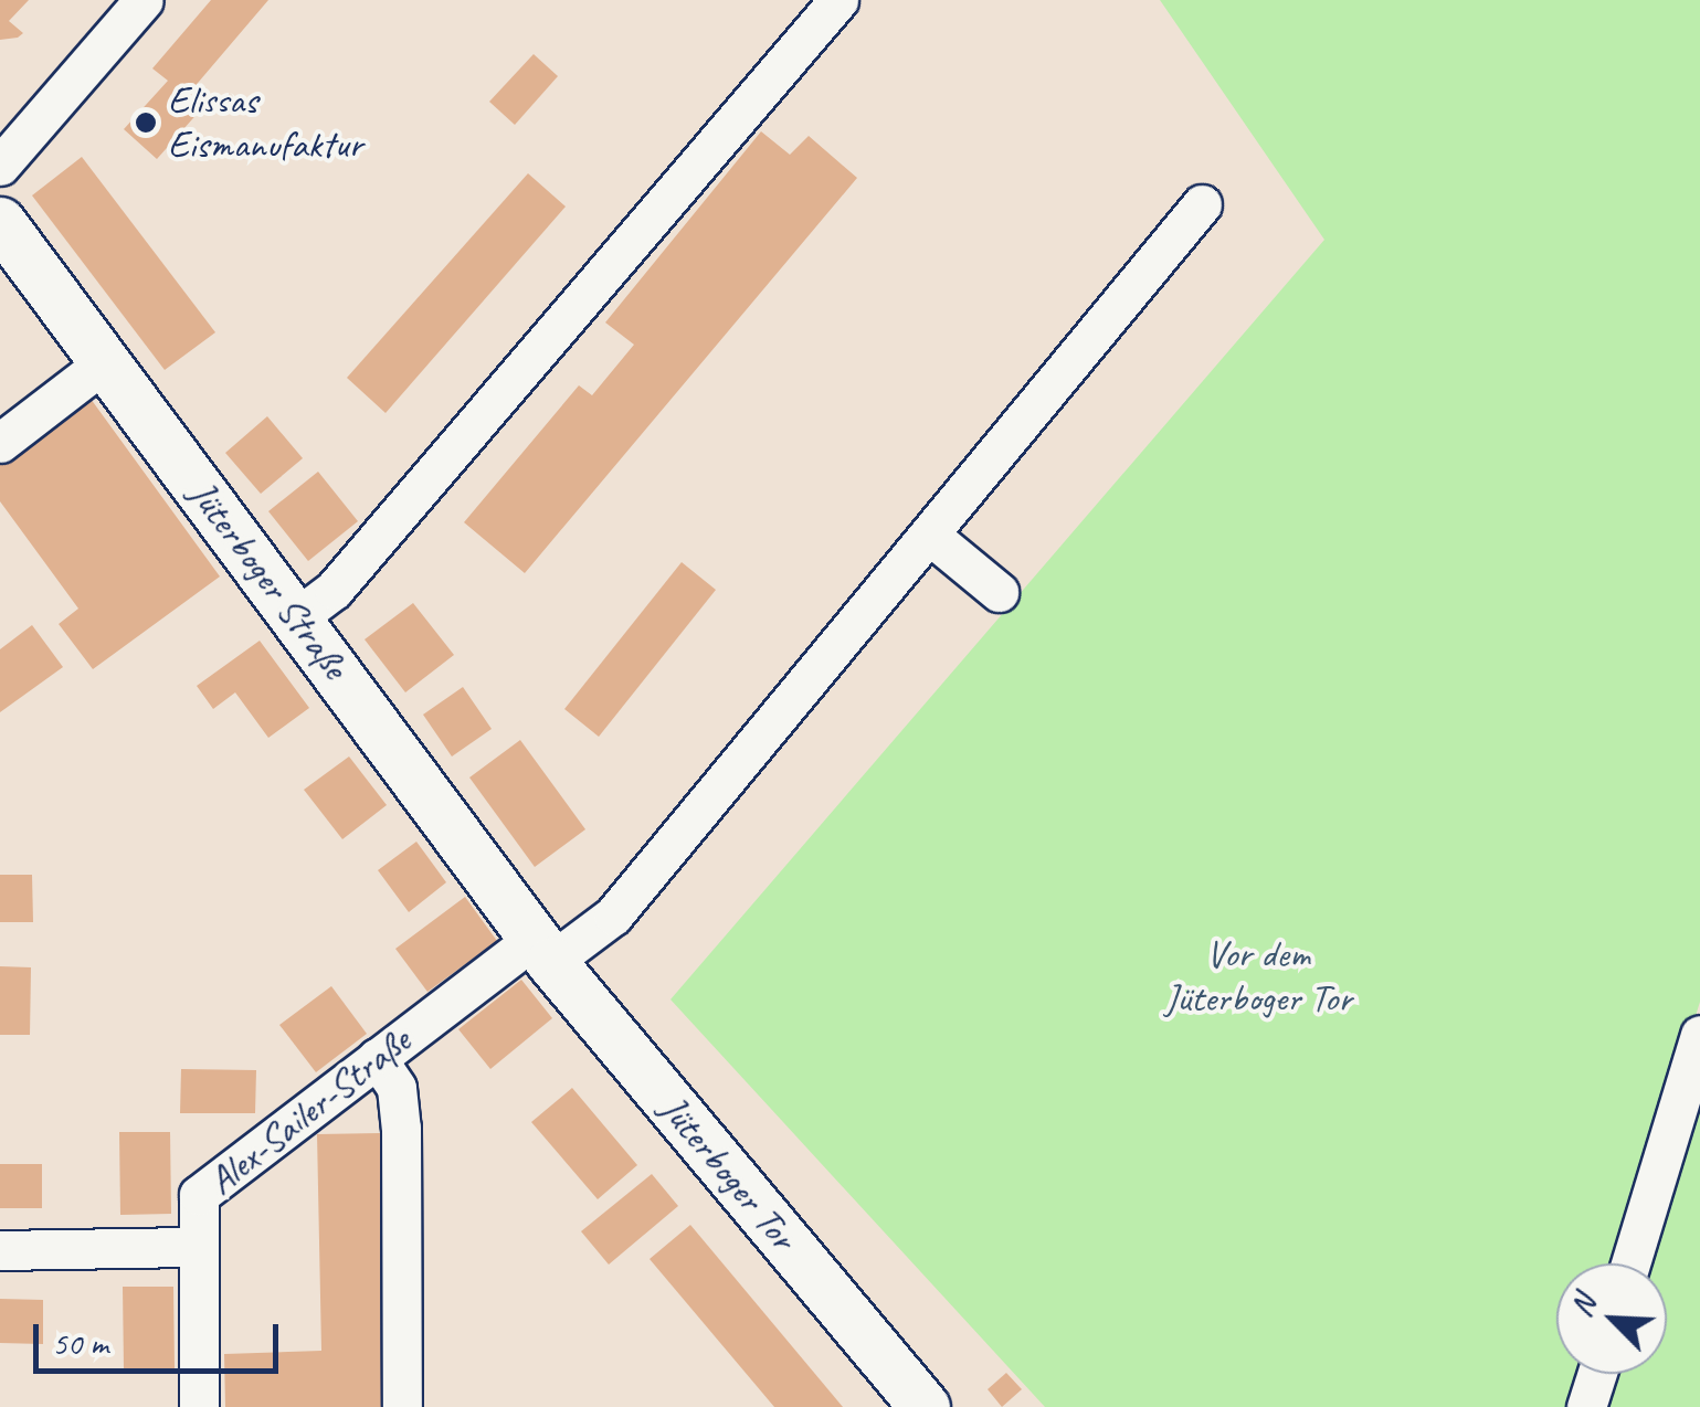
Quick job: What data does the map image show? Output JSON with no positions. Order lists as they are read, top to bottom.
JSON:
{
  "streets": {
    "main road": ["Jüterboger Straße", "Jüterboger Tor"],
    "street": ["Alex-Sailer-Straße"]
  },
  "crossings": [
    ["Jüterboger Straße", "Alex-Sailer-Straße"],
    ["Jüterboger Straße", "Jüterboger Tor"],
    ["Alex-Sailer-Straße", "Jüterboger Tor"]
  ],
  "parks": ["Vor dem Jüterboger Tor"],
  "places": ["Elissas Eismanufaktur"],
  "scale_bar": "50 m",
  "north": "top left"
}
